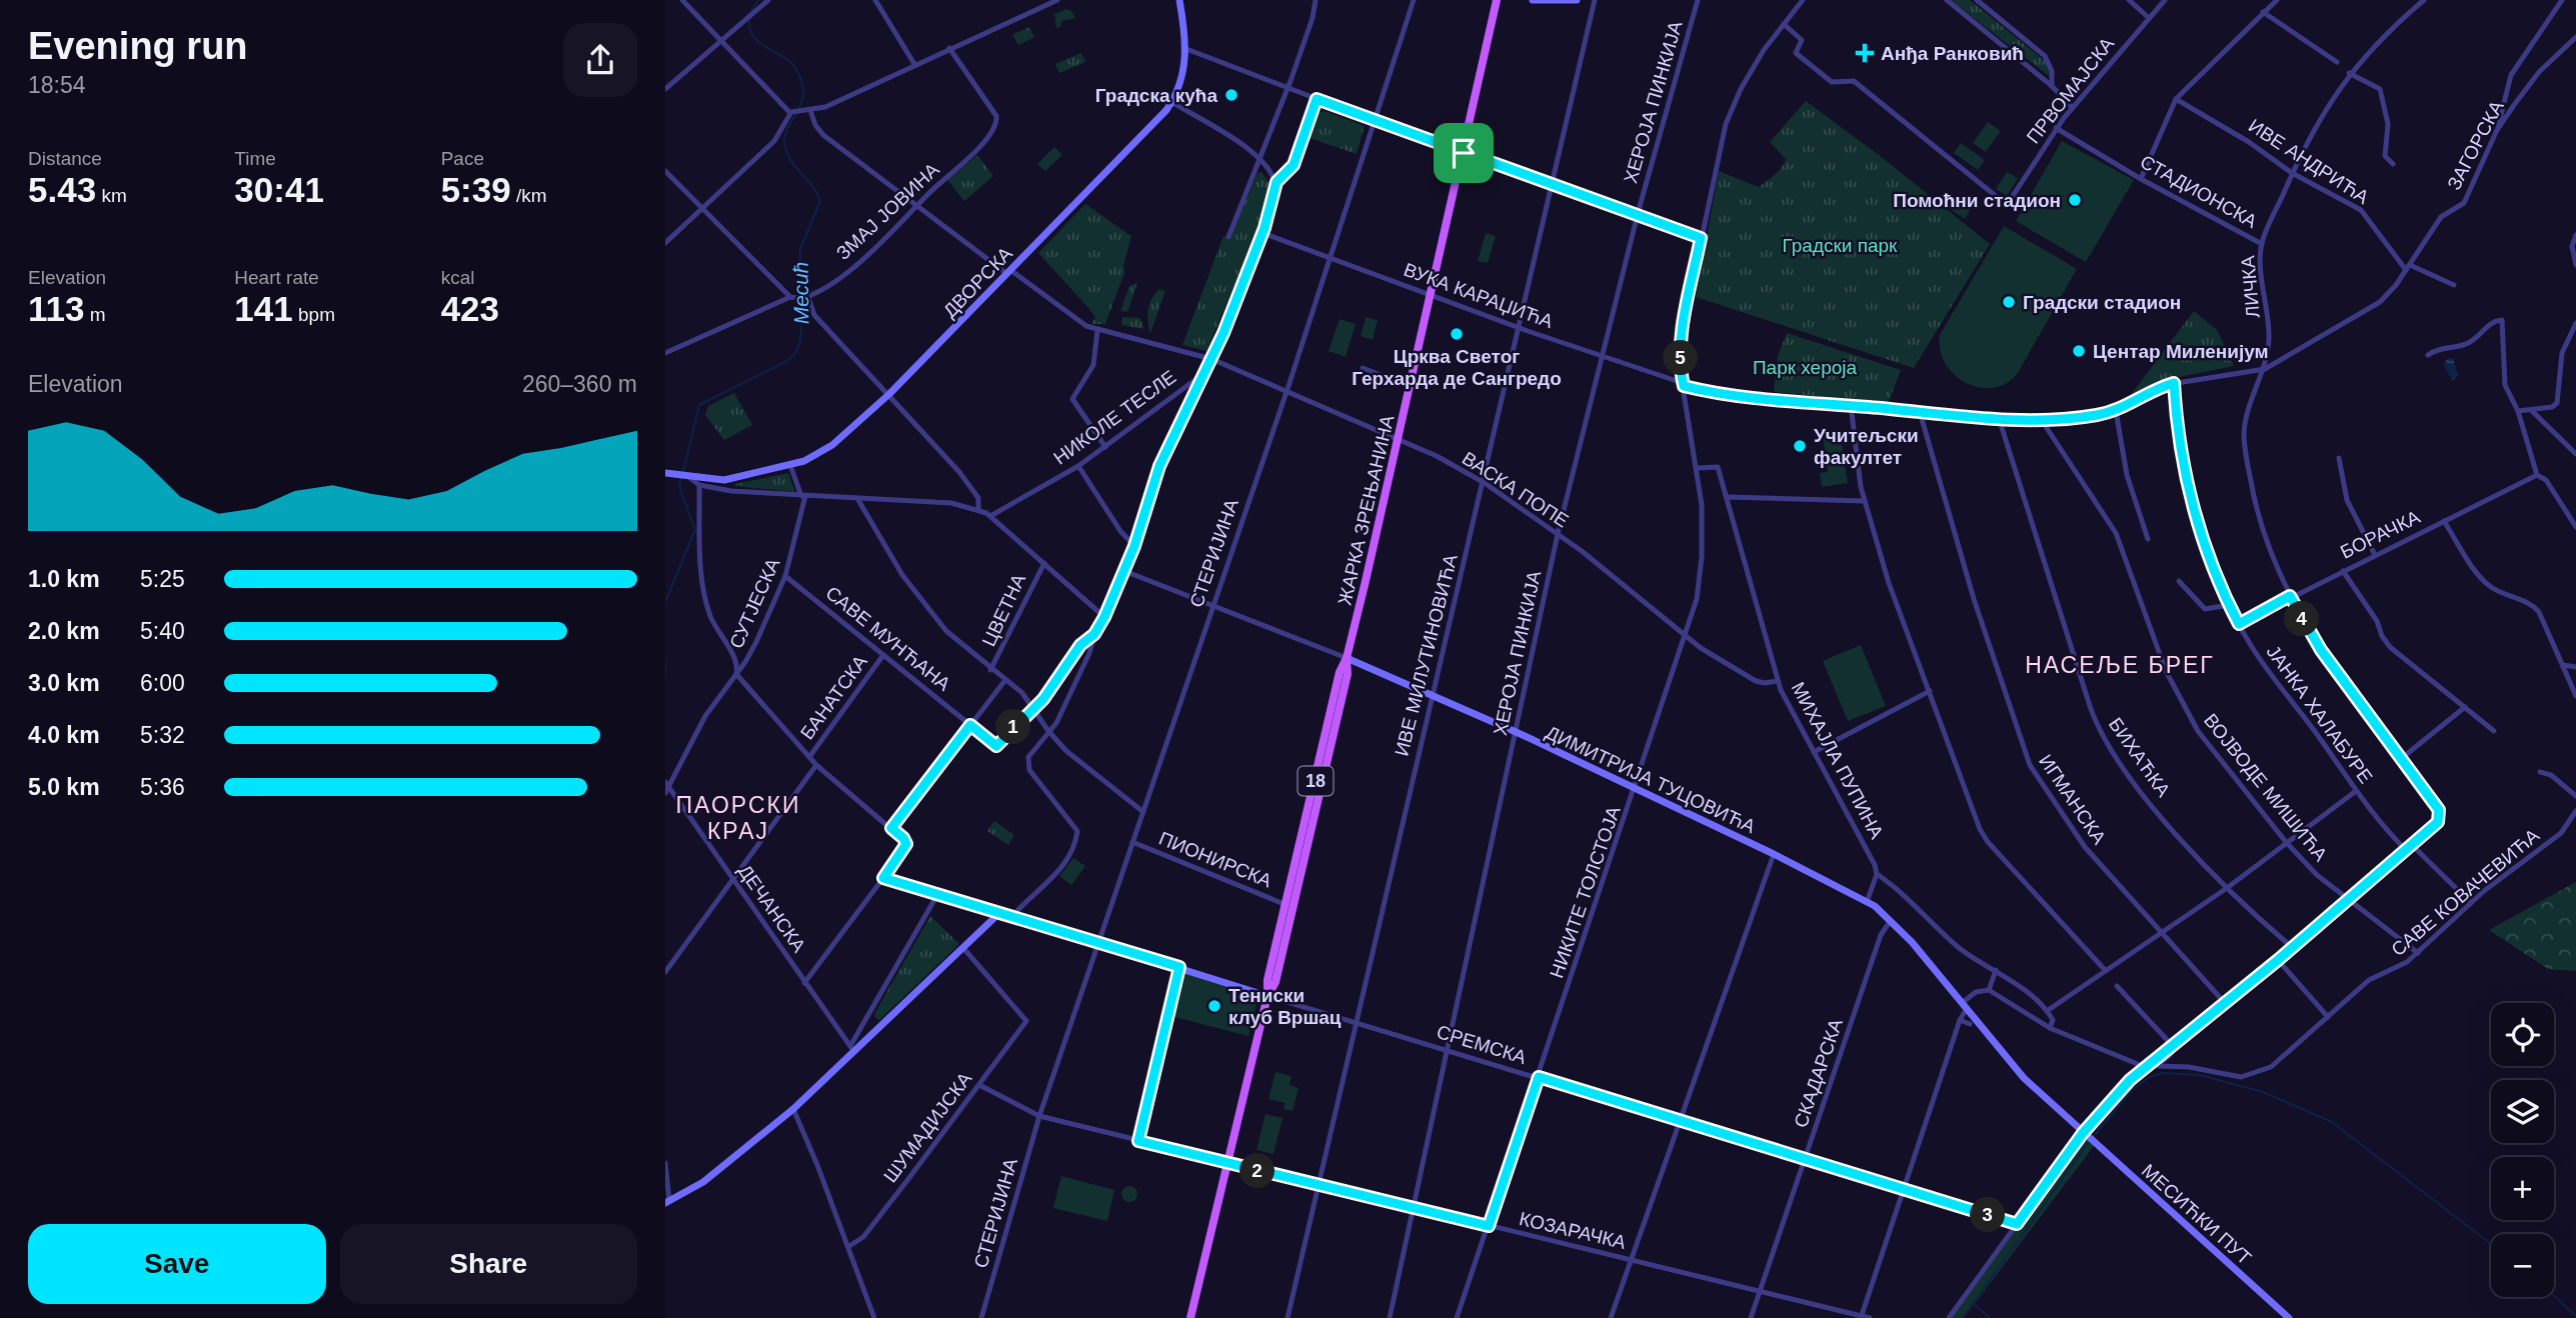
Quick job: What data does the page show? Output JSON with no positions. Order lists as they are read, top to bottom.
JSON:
{
  "streets": {
    "main road": ["ЖАРКА ЗРЕЊАНИНА", "18"],
    "street": [
      "ПРВОМАЈСКА",
      "ХЕРОЈА ПИНКИЈА",
      "ЗАГОРСКА",
      "ИВЕ АНДРИЋА",
      "СТАДИОНСКА",
      "ЗМАЈ ЈОВИНА",
      "ДВОРСКА",
      "ЛИЧКА",
      "ВУКА КАРАЏИЋА",
      "НИКОЛЕ ТЕСЛЕ",
      "ВАСКА ПОПЕ",
      "БОРАЧКА",
      "СТЕРИЈИНА",
      "СУТЈЕСКА",
      "ЦВЕТНА",
      "САВЕ МУНЋАНА",
      "ИВЕ МИЛУТИНОВИЋА",
      "БАНАТСКА",
      "ЈАНКА ХАЛАБУРЕ",
      "БИХАЋКА",
      "МИХАЈЛА ПУПИНА",
      "ДИМИТРИЈА ТУЦОВИЋА",
      "ВОЈВОДЕ МИШИЋА",
      "ИГМАНСКА",
      "ПИОНИРСКА",
      "НИКИТЕ ТОЛСТОЈА",
      "САВЕ КОВАЧЕВИЋА",
      "ДЕЧАНСКА",
      "СРЕМСКА",
      "СКАДАРСКА",
      "ШУМАДИЈСКА",
      "МЕСИЋКИ ПУТ",
      "КОЗАРАЧКА"
    ]
  },
  "crossings": [
    ["ПРВОМАЈСКА", "СТАДИОНСКА"],
    ["ПРВОМАЈСКА", "НИКИТЕ ТОЛСТОЈА"],
    ["ХЕРОЈА ПИНКИЈА", "ВУКА КАРАЏИЋА"],
    ["ХЕРОЈА ПИНКИЈА", "ВАСКА ПОПЕ"],
    ["ХЕРОЈА ПИНКИЈА", "ДИМИТРИЈА ТУЦОВИЋА"],
    ["ХЕРОЈА ПИНКИЈА", "СРЕМСКА"],
    ["ХЕРОЈА ПИНКИЈА", "КОЗАРАЧКА"],
    ["ЗАГОРСКА", "ИВЕ АНДРИЋА"],
    ["ЗАГОРСКА", "ЛИЧКА"],
    ["ИВЕ АНДРИЋА", "СТАДИОНСКА"],
    ["СТАДИОНСКА", "ЛИЧКА"],
    ["ЗМАЈ ЈОВИНА", "ВАСКА ПОПЕ"],
    ["ДВОРСКА", "ВАСКА ПОПЕ"],
    ["ЛИЧКА", "БОРАЧКА"],
    ["ВУКА КАРАЏИЋА", "ЖАРКА ЗРЕЊАНИНА"],
    ["ВУКА КАРАЏИЋА", "СТЕРИЈИНА"],
    ["ВУКА КАРАЏИЋА", "ИВЕ МИЛУТИНОВИЋА"],
    ["ВУКА КАРАЏИЋА", "БИХАЋКА"],
    ["ВУКА КАРАЏИЋА", "ВОЈВОДЕ МИШИЋА"],
    ["ВУКА КАРАЏИЋА", "ИГМАНСКА"],
    ["ВУКА КАРАЏИЋА", "НИКИТЕ ТОЛСТОЈА"],
    ["ВАСКА ПОПЕ", "ЖАРКА ЗРЕЊАНИНА"],
    ["ВАСКА ПОПЕ", "СТЕРИЈИНА"],
    ["ВАСКА ПОПЕ", "ИВЕ МИЛУТИНОВИЋА"],
    ["ВАСКА ПОПЕ", "МИХАЈЛА ПУПИНА"],
    ["ВАСКА ПОПЕ", "НИКИТЕ ТОЛСТОЈА"],
    ["ЖАРКА ЗРЕЊАНИНА", "ДИМИТРИЈА ТУЦОВИЋА"],
    ["ЖАРКА ЗРЕЊАНИНА", "ПИОНИРСКА"],
    ["ЖАРКА ЗРЕЊАНИНА", "СРЕМСКА"],
    ["ЖАРКА ЗРЕЊАНИНА", "КОЗАРАЧКА"],
    ["БОРАЧКА", "ЈАНКА ХАЛАБУРЕ"],
    ["СТЕРИЈИНА", "ДИМИТРИЈА ТУЦОВИЋА"],
    ["СТЕРИЈИНА", "ПИОНИРСКА"],
    ["СТЕРИЈИНА", "СРЕМСКА"],
    ["СТЕРИЈИНА", "КОЗАРАЧКА"],
    ["СУТЈЕСКА", "САВЕ МУНЋАНА"],
    ["СУТЈЕСКА", "ДЕЧАНСКА"],
    ["САВЕ МУНЋАНА", "БАНАТСКА"],
    ["ИВЕ МИЛУТИНОВИЋА", "ДИМИТРИЈА ТУЦОВИЋА"],
    ["ИВЕ МИЛУТИНОВИЋА", "СРЕМСКА"],
    ["ИВЕ МИЛУТИНОВИЋА", "КОЗАРАЧКА"],
    ["БАНАТСКА", "ДЕЧАНСКА"],
    ["МИХАЈЛА ПУПИНА", "НИКИТЕ ТОЛСТОЈА"],
    ["ДИМИТРИЈА ТУЦОВИЋА", "НИКИТЕ ТОЛСТОЈА"],
    ["ДИМИТРИЈА ТУЦОВИЋА", "СКАДАРСКА"],
    ["ДИМИТРИЈА ТУЦОВИЋА", "МЕСИЋКИ ПУТ"],
    ["ВОЈВОДЕ МИШИЋА", "САВЕ КОВАЧЕВИЋА"],
    ["НИКИТЕ ТОЛСТОЈА", "СРЕМСКА"],
    ["НИКИТЕ ТОЛСТОЈА", "КОЗАРАЧКА"],
    ["СРЕМСКА", "СКАДАРСКА"],
    ["СКАДАРСКА", "КОЗАРАЧКА"]
  ],
  "districts": ["НАСЕЉЕ БРЕГ", "ПАОРСКИ КРАЈ"],
  "water": ["Месић"],
  "parks": ["Градски парк", "Парк хероја"],
  "places": {
    "health": ["Анђа Ранковић"],
    "other": [
      "Градска кућа",
      "Помоћни стадион",
      "Градски стадион",
      "Црква Светог Герхарда де Сангредо",
      "Центар Миленијум",
      "Учитељски факултет",
      "Тениски клуб Вршац"
    ]
  },
  "page": {
    "heading": ["Evening run", "18:54"],
    "stats": [
      ["Distance", "5.43 km"],
      ["Time", "30:41"],
      ["Pace", "5:39 /km"],
      ["Elevation", "113 m"],
      ["Heart rate", "141 bpm"],
      ["kcal", "423"]
    ],
    "pins": [
      "5",
      "4",
      "1",
      "2",
      "3"
    ],
    "chart": ["Elevation", "260–360 m"],
    "list": [
      {
        "name": "1.0 km",
        "note": "5:25"
      },
      {
        "name": "2.0 km",
        "note": "5:40"
      },
      {
        "name": "3.0 km",
        "note": "6:00"
      },
      {
        "name": "4.0 km",
        "note": "5:32"
      },
      {
        "name": "5.0 km",
        "note": "5:36"
      }
    ],
    "map_buttons": ["+", "−"],
    "buttons": ["Save", "Share"]
  }
}
